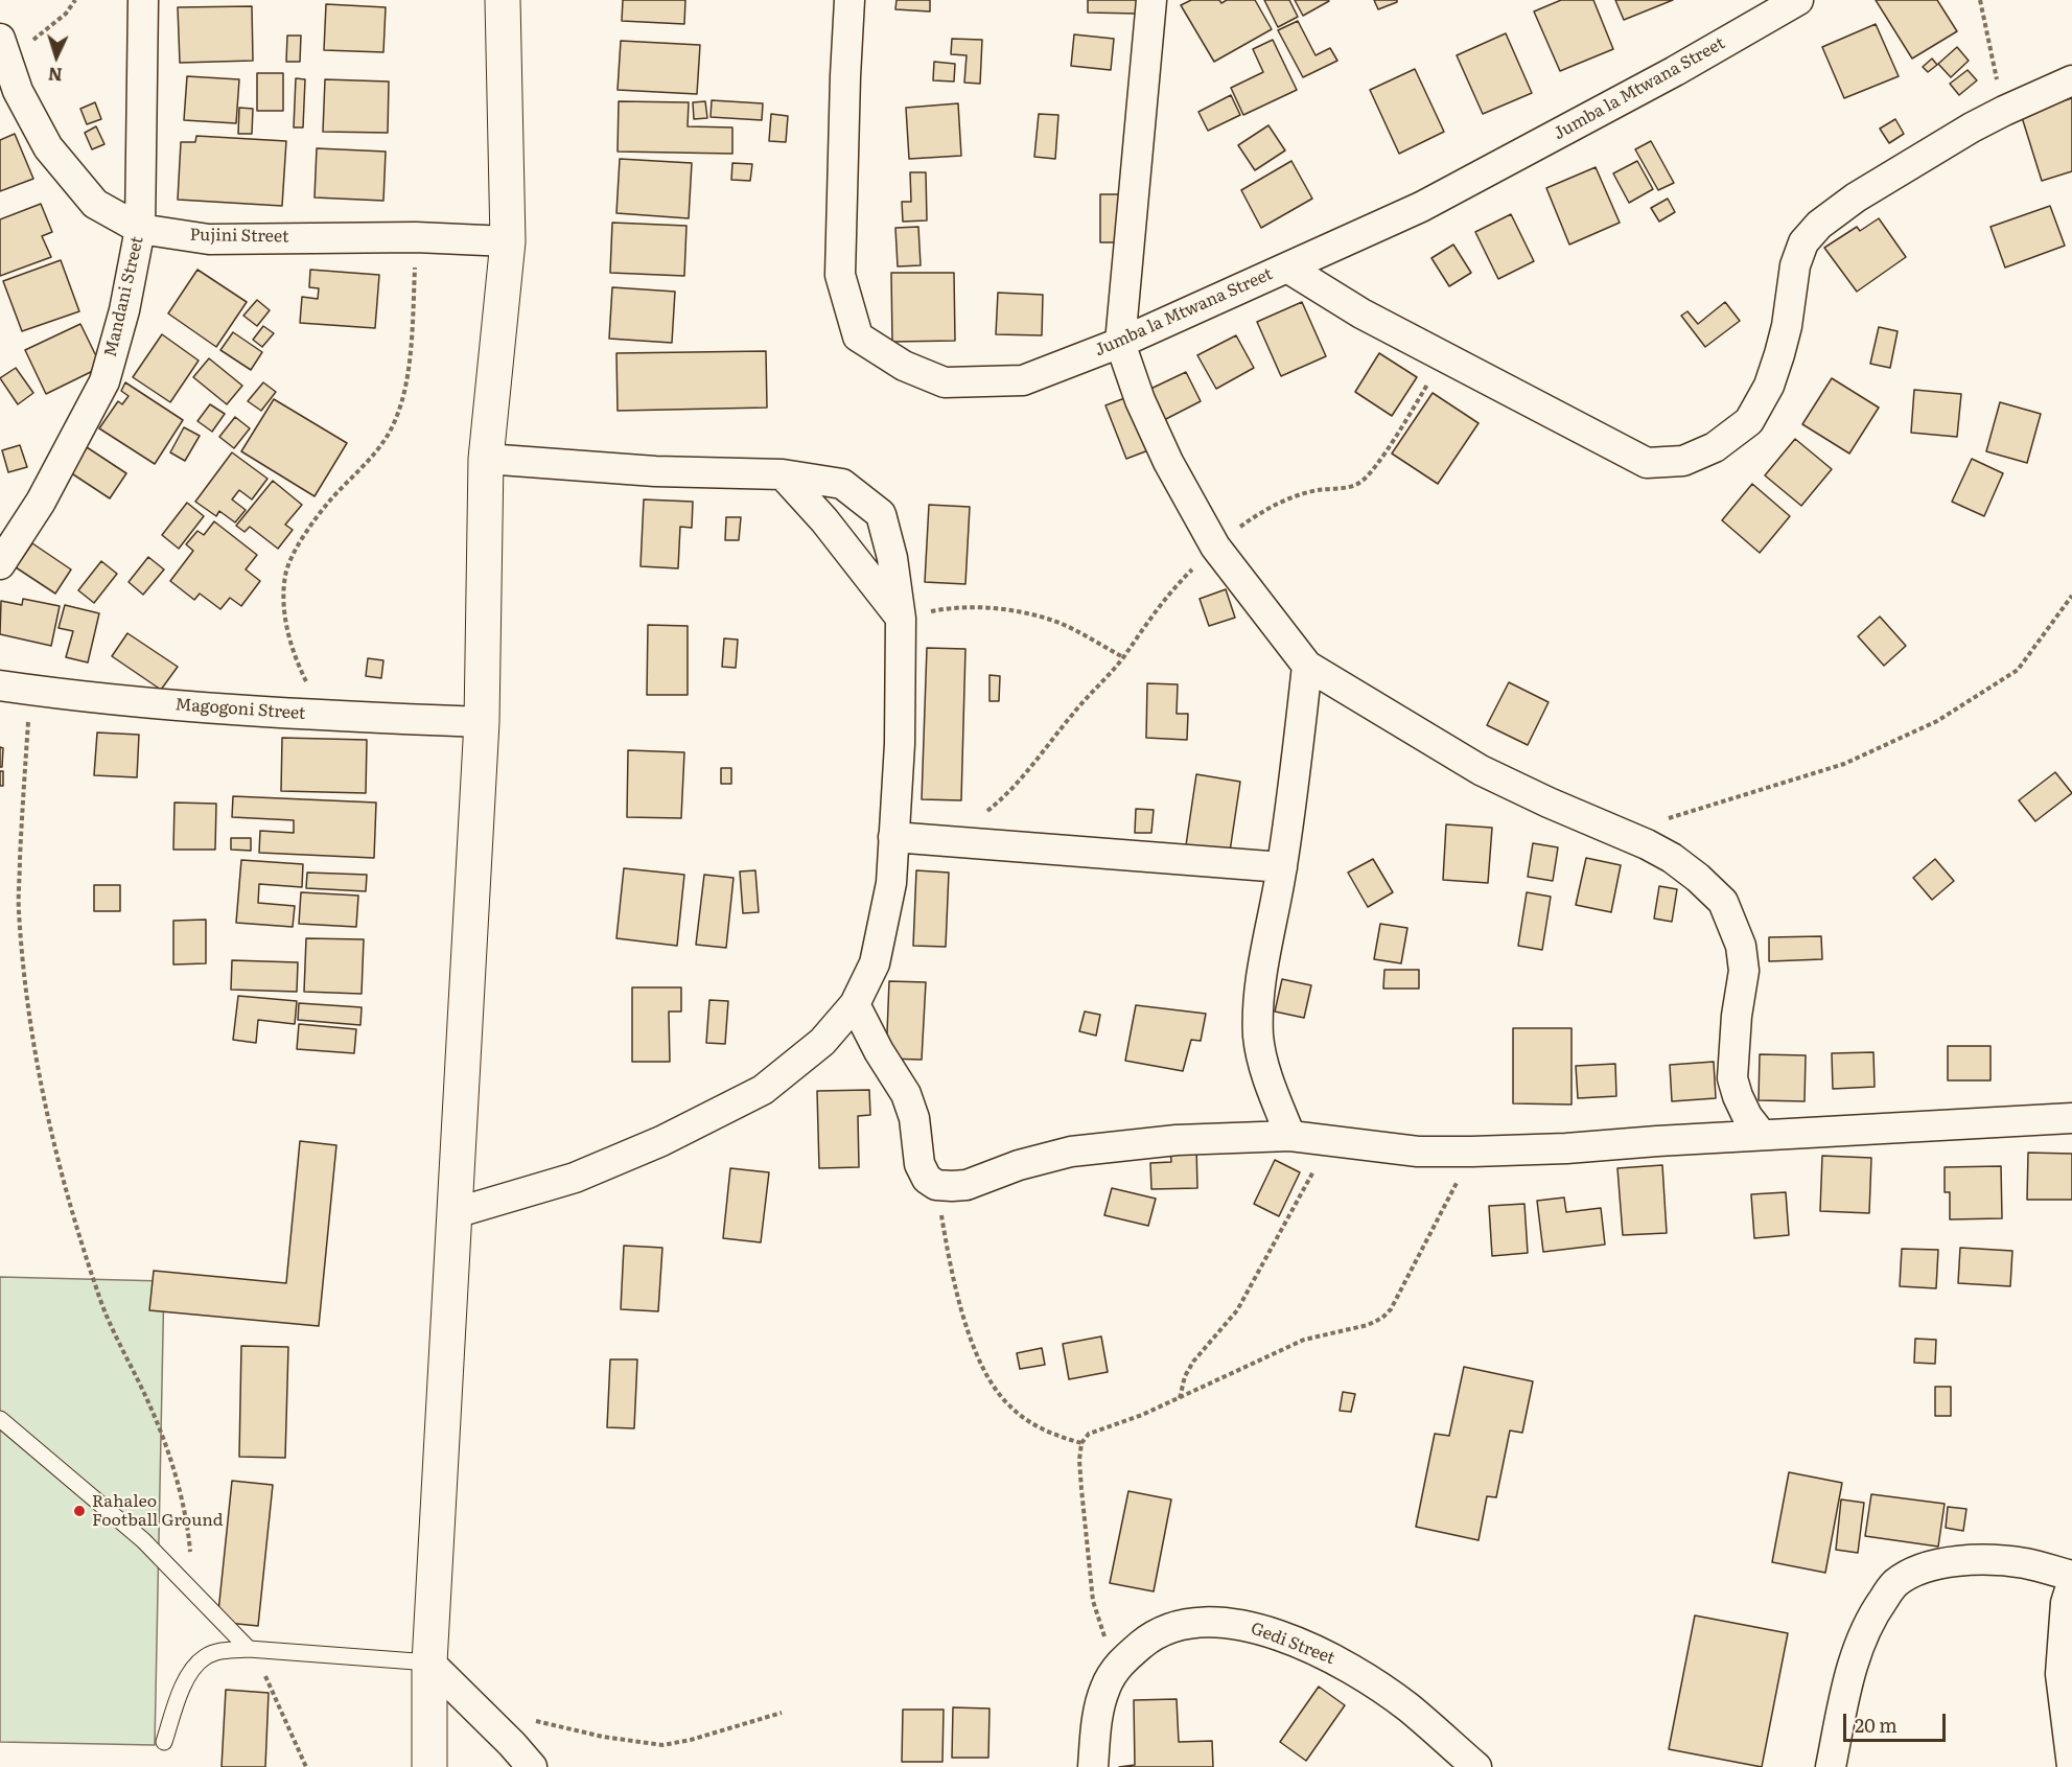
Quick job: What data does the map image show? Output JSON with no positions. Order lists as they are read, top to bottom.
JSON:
{
  "streets": {
    "street": [
      "Jumba la Mtwana Street",
      "Pujini Street",
      "Mandani Street",
      "Magogoni Street",
      "Gedi Street"
    ]
  },
  "crossings": [
    ["Pujini Street", "Mandani Street"]
  ],
  "places": ["Rahaleo Football Ground"],
  "scale_bar": "20 m",
  "north": "bottom"
}
